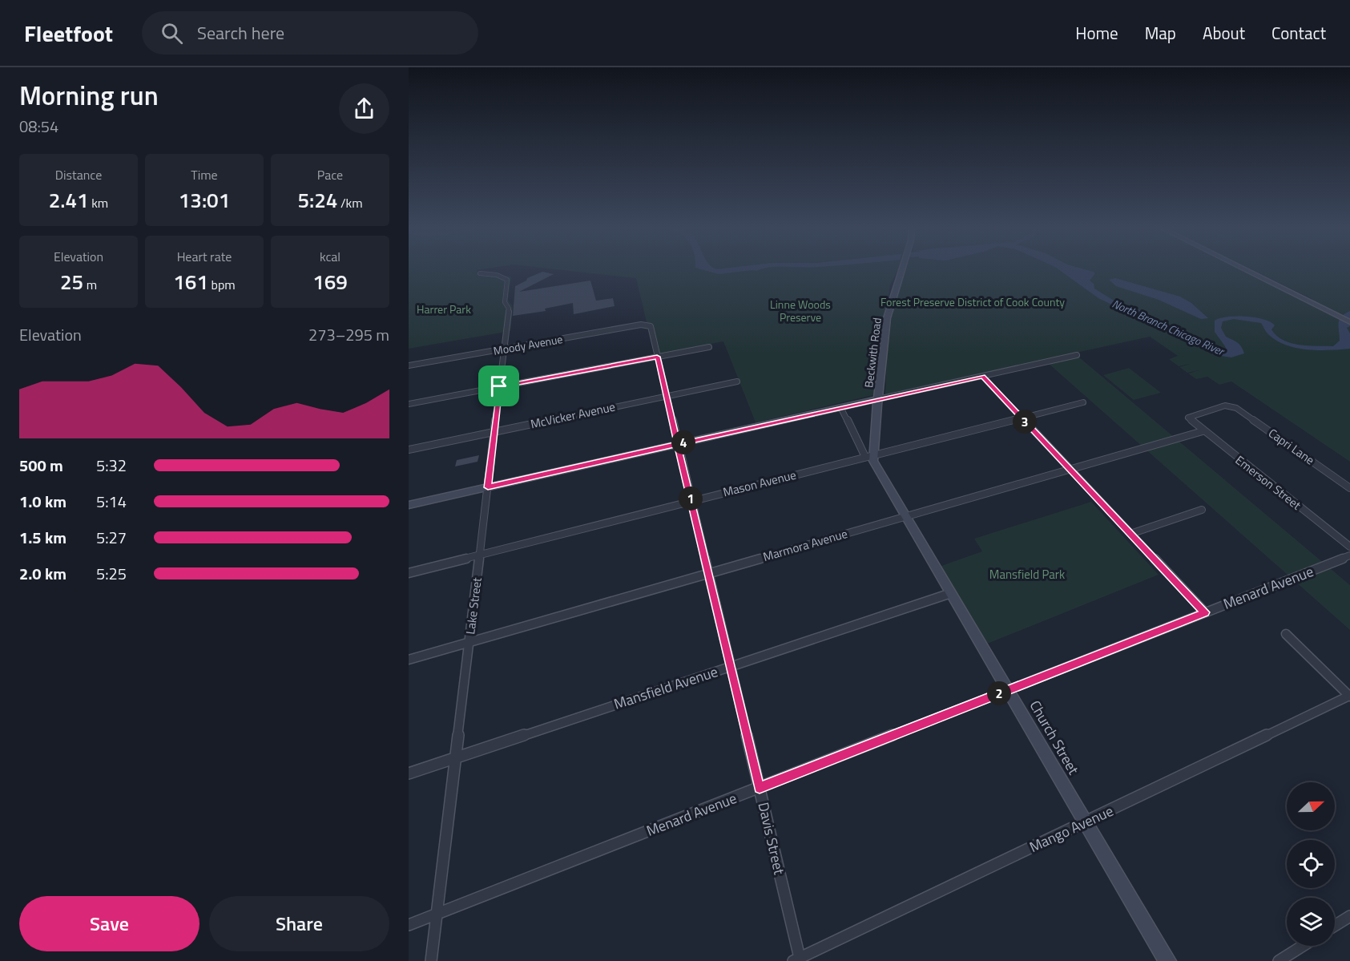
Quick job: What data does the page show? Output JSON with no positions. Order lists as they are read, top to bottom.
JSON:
{
  "streets": {
    "street": [
      "Moody Avenue",
      "Beckwith Road",
      "McVicker Avenue",
      "Capri Lane",
      "Emerson Street",
      "Mason Avenue",
      "Marmora Avenue",
      "Menard Avenue",
      "Lake Street",
      "Mansfield Avenue",
      "Church Street",
      "Mango Avenue",
      "Davis Street"
    ]
  },
  "crossings": [
    ["Moody Avenue", "Lake Street"],
    ["Moody Avenue", "Davis Street"],
    ["Beckwith Road", "Mason Avenue"],
    ["Beckwith Road", "Church Street"],
    ["McVicker Avenue", "Lake Street"],
    ["McVicker Avenue", "Davis Street"],
    ["Capri Lane", "Emerson Street"],
    ["Emerson Street", "Marmora Avenue"],
    ["Mason Avenue", "Lake Street"],
    ["Mason Avenue", "Church Street"],
    ["Mason Avenue", "Davis Street"],
    ["Marmora Avenue", "Lake Street"],
    ["Marmora Avenue", "Church Street"],
    ["Marmora Avenue", "Davis Street"],
    ["Menard Avenue", "Lake Street"],
    ["Menard Avenue", "Church Street"],
    ["Menard Avenue", "Davis Street"],
    ["Lake Street", "Mansfield Avenue"],
    ["Mansfield Avenue", "Church Street"],
    ["Mansfield Avenue", "Davis Street"],
    ["Church Street", "Mango Avenue"],
    ["Mango Avenue", "Davis Street"]
  ],
  "water": ["North Branch Chicago River"],
  "parks": [
    "Forest Preserve District of Cook County",
    "Linne Woods Preserve",
    "Harrer Park",
    "Mansfield Park"
  ],
  "north": "right",
  "page": {
    "header": "Fleetfoot",
    "search": "Search here",
    "nav": [
      "Home",
      "Map",
      "About",
      "Contact"
    ],
    "heading": ["Morning run", "08:54"],
    "stats": [
      ["Distance", "2.41 km"],
      ["Time", "13:01"],
      ["Pace", "5:24 /km"],
      ["Elevation", "25 m"],
      ["Heart rate", "161 bpm"],
      ["kcal", "169"]
    ],
    "chart": ["Elevation", "273–295 m"],
    "pins": [
      "3",
      "4",
      "1",
      "2"
    ],
    "list": [
      {
        "name": "500 m",
        "note": "5:32"
      },
      {
        "name": "1.0 km",
        "note": "5:14"
      },
      {
        "name": "1.5 km",
        "note": "5:27"
      },
      {
        "name": "2.0 km",
        "note": "5:25"
      }
    ],
    "buttons": ["Save", "Share"]
  }
}
